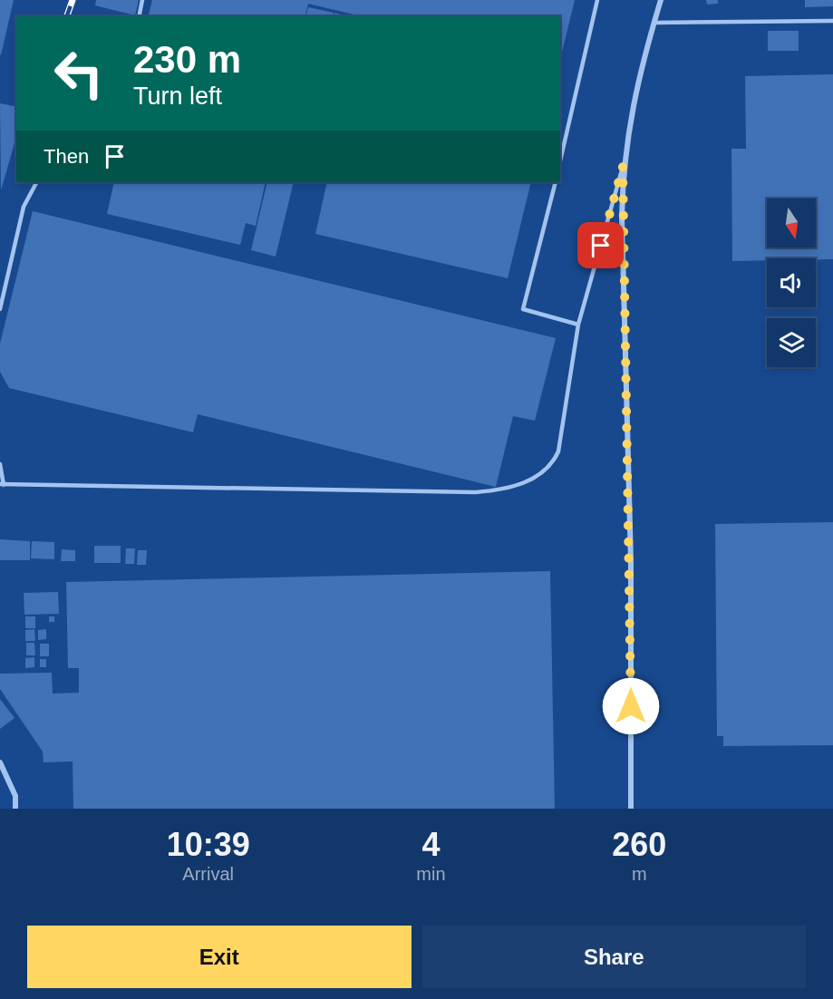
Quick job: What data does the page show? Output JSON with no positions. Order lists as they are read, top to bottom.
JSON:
{
  "north": "bottom",
  "page": {
    "turn": ["230 m", "Turn left"],
    "then": "Then",
    "eta": [
      "10:39",
      "Arrival",
      "4",
      "min",
      "260",
      "m"
    ],
    "buttons": ["Exit", "Share"]
  }
}
